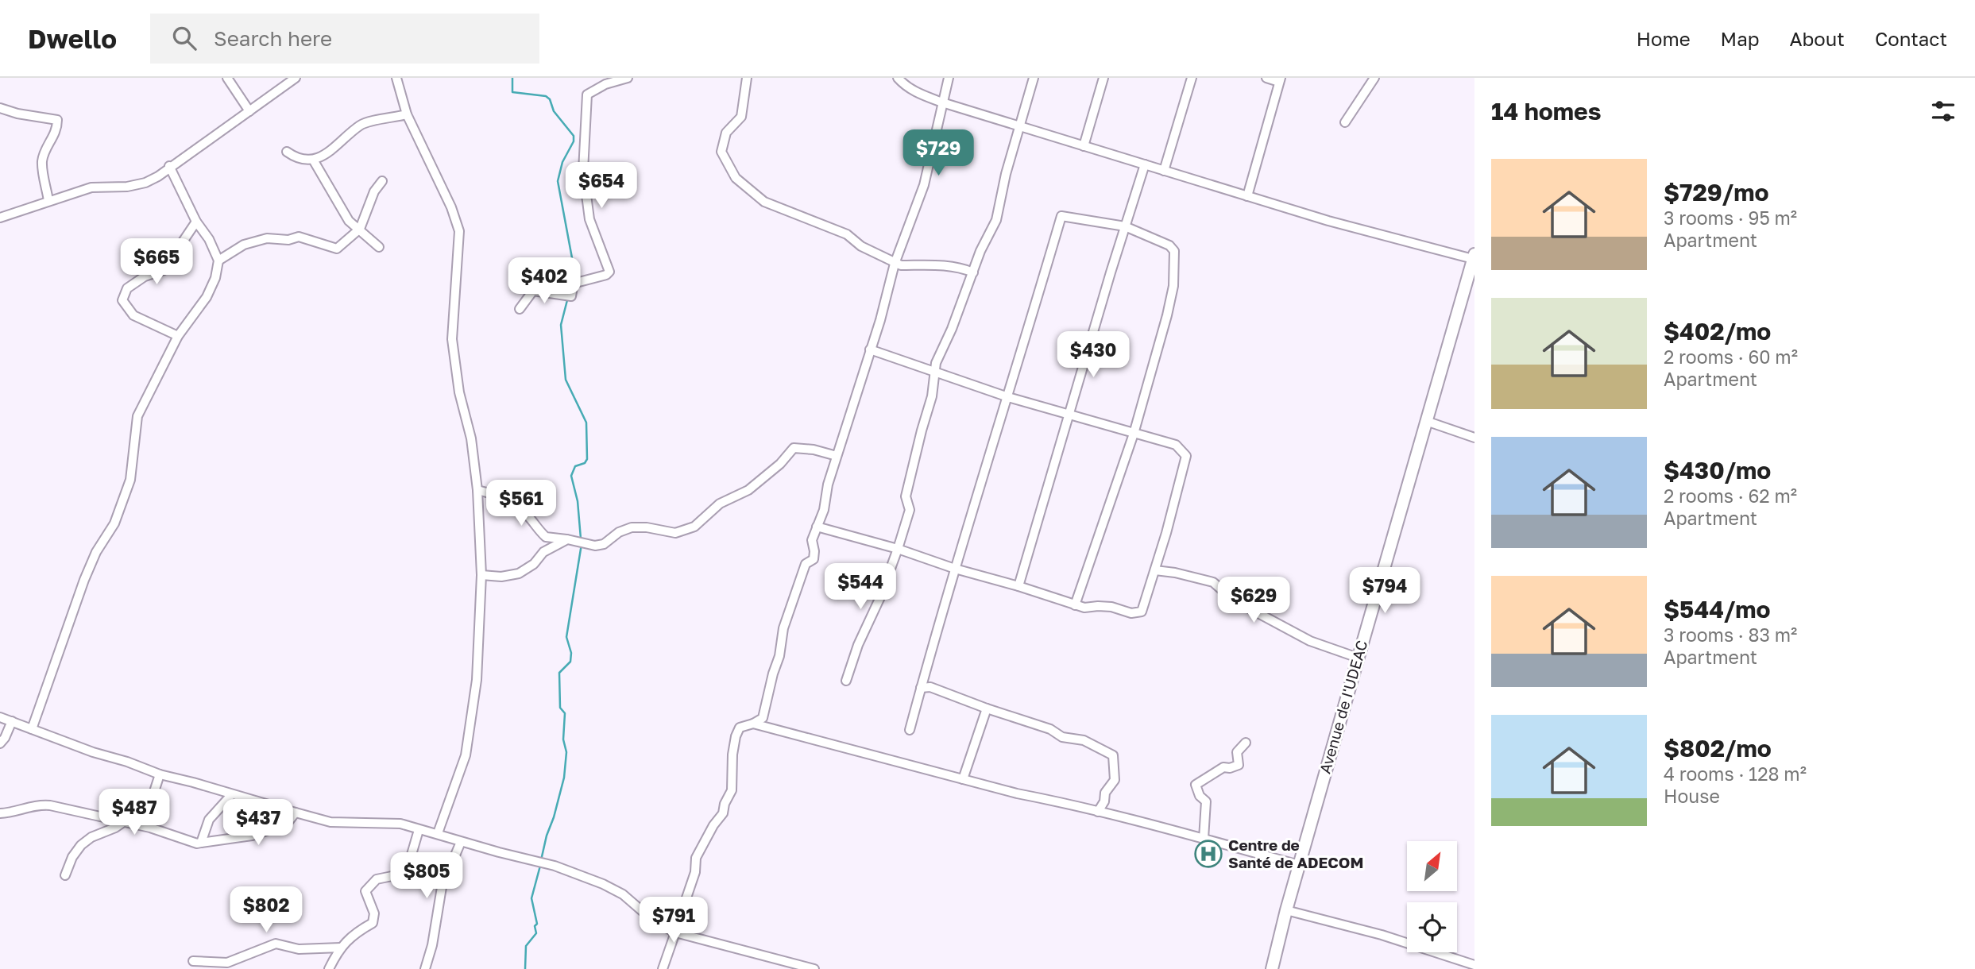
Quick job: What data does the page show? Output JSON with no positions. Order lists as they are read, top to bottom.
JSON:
{
  "streets": {
    "main road": ["Avenue de I'UDEAC"]
  },
  "places": {
    "hospital": ["Centre de Santé de ADECOM"]
  },
  "north": "top right",
  "page": {
    "header": "Dwello",
    "search": "Search here",
    "nav": [
      "Home",
      "Map",
      "About",
      "Contact"
    ],
    "heading": "14 homes",
    "price": [
      "$729",
      "$654",
      "$665",
      "$402",
      "$430",
      "$561",
      "$544",
      "$794",
      "$629",
      "$487",
      "$437",
      "$805",
      "$802",
      "$791"
    ],
    "list": [
      {
        "name": "$729/mo",
        "note": "3 rooms · 95 m² · Apartment"
      },
      {
        "name": "$402/mo",
        "note": "2 rooms · 60 m² · Apartment"
      },
      {
        "name": "$430/mo",
        "note": "2 rooms · 62 m² · Apartment"
      },
      {
        "name": "$544/mo",
        "note": "3 rooms · 83 m² · Apartment"
      },
      {
        "name": "$802/mo",
        "note": "4 rooms · 128 m² · House"
      }
    ]
  }
}
